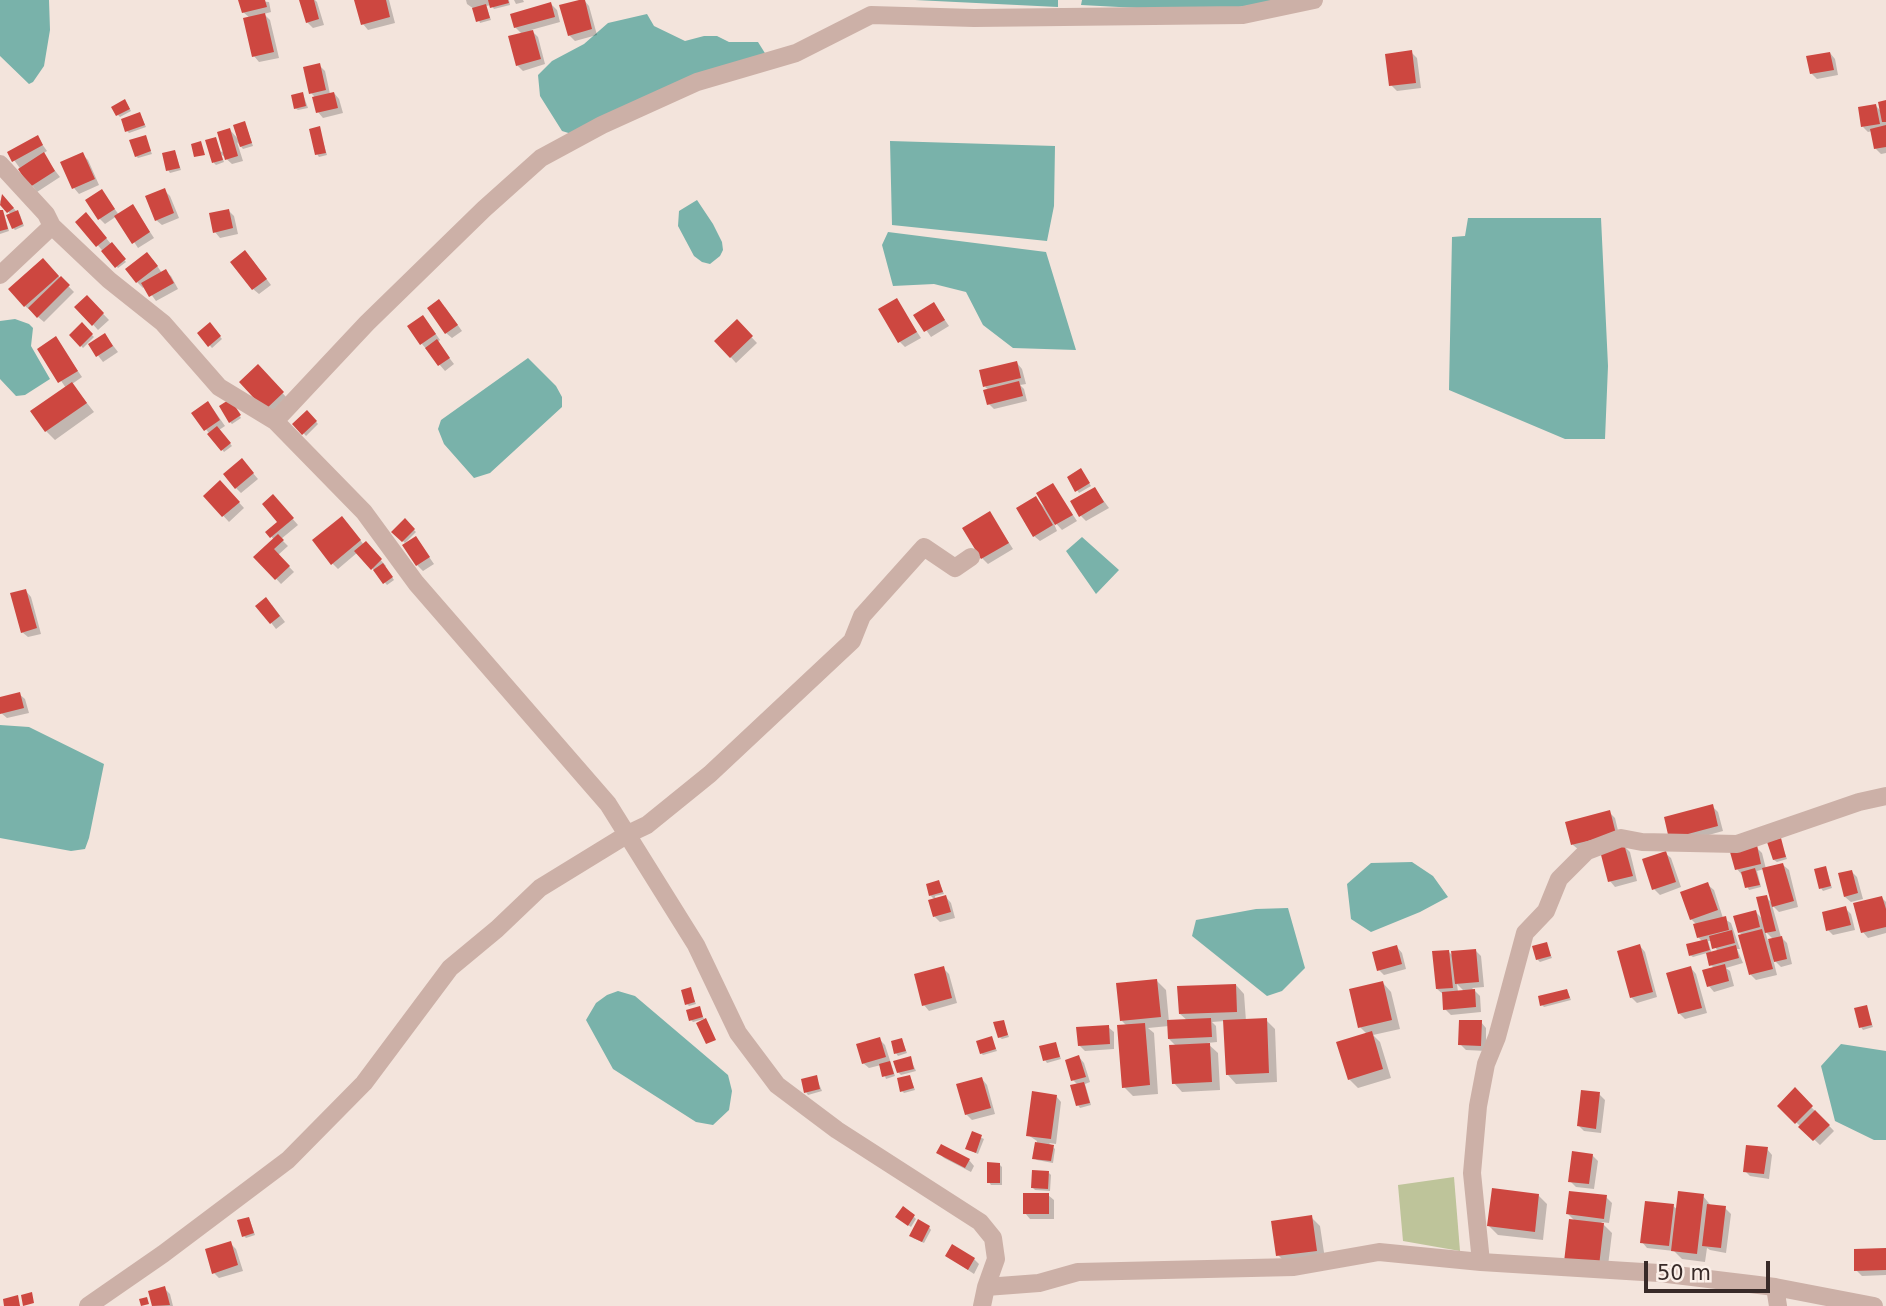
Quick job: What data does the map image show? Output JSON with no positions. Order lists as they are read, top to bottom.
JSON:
{
  "scale_bar": "50 m"
}
